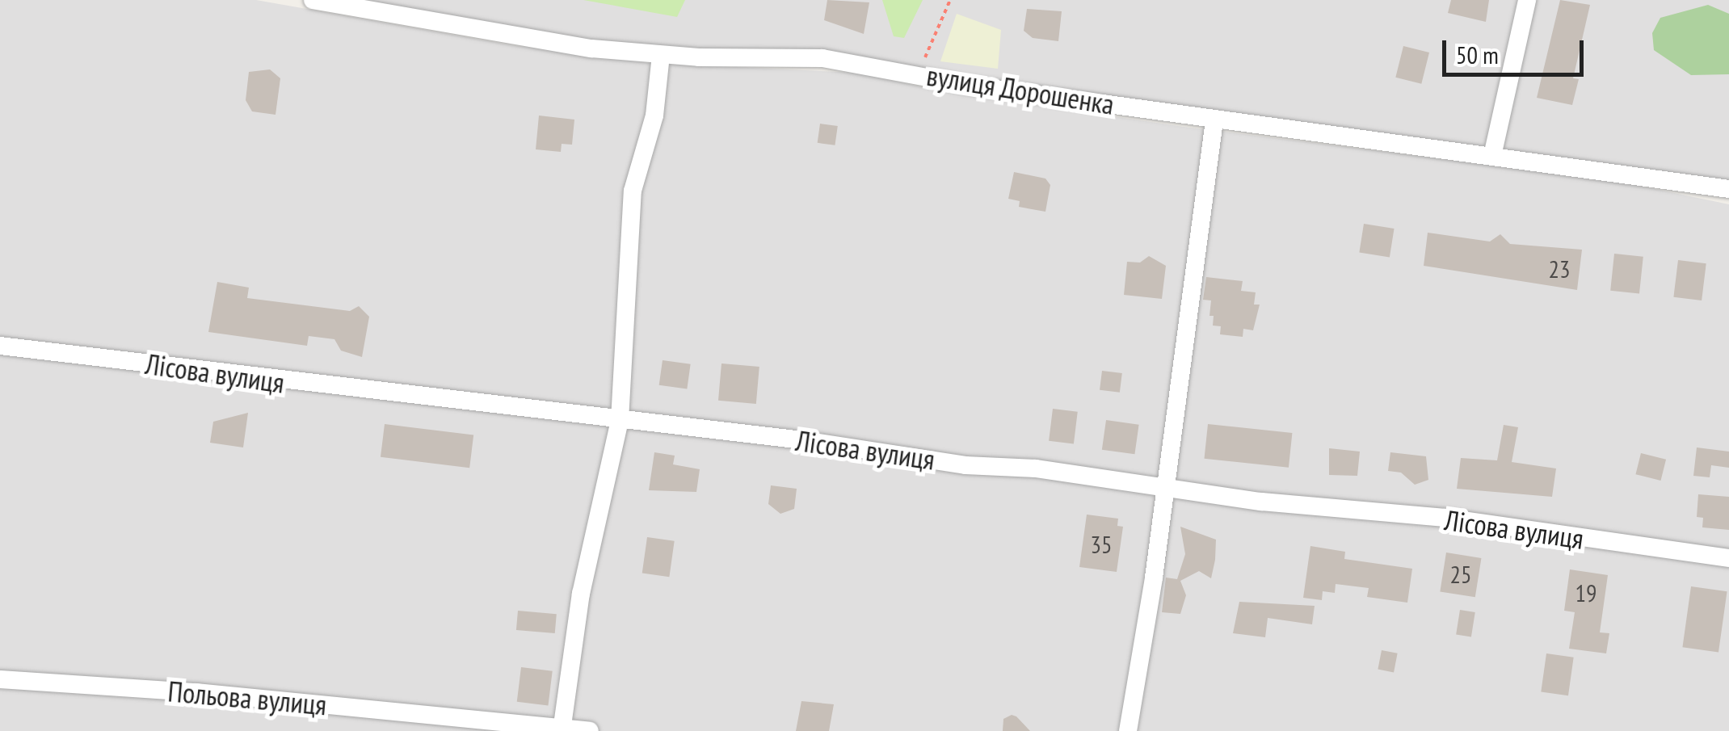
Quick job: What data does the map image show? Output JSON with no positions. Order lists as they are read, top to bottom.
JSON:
{
  "streets": {
    "street": ["вулиця Дорошенка", "Лісова вулиця", "Польова вулиця"]
  },
  "house_numbers": [
    "23",
    "35",
    "25",
    "19"
  ],
  "scale_bar": "50 m"
}
